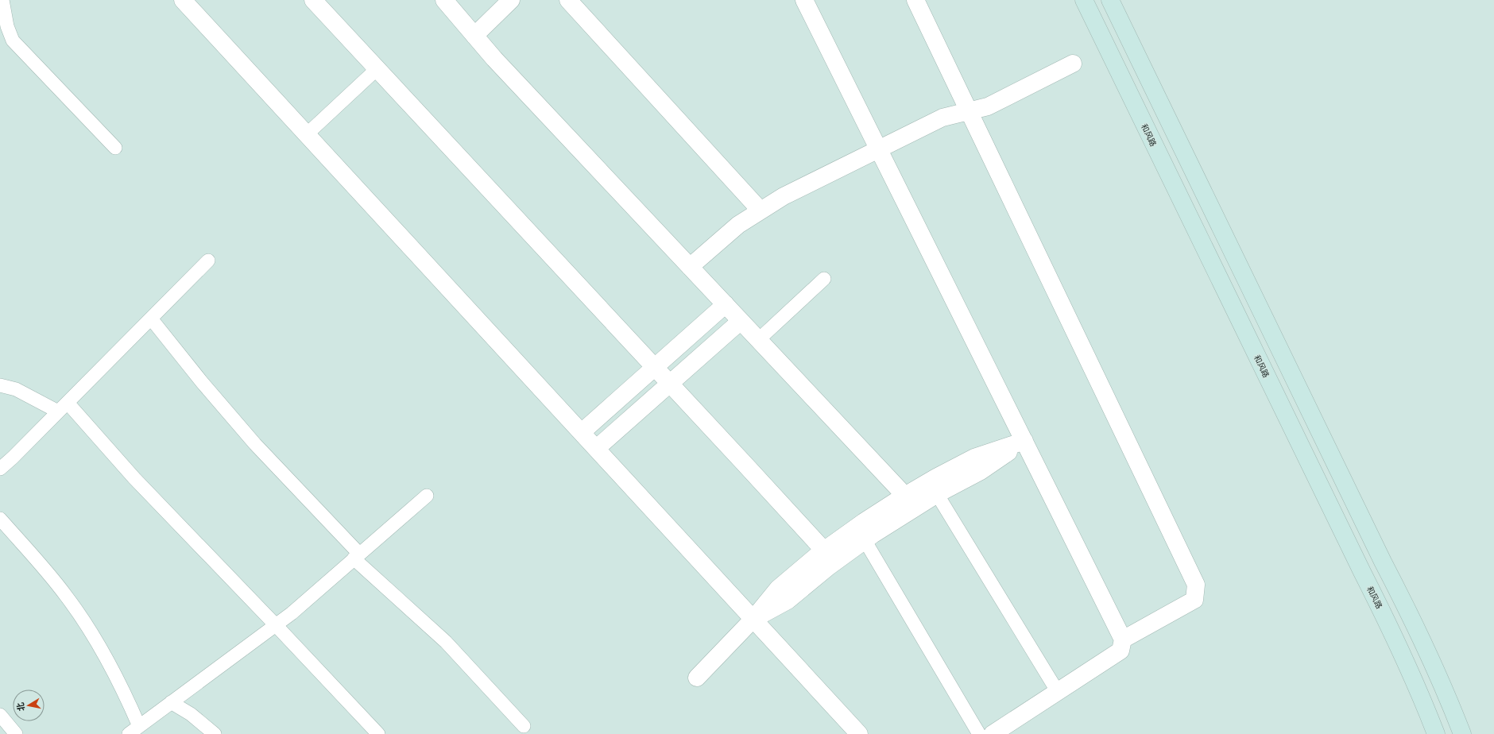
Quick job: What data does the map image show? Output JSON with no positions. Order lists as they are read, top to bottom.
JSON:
{
  "streets": {
    "street": ["和风路"]
  },
  "north": "left"
}
